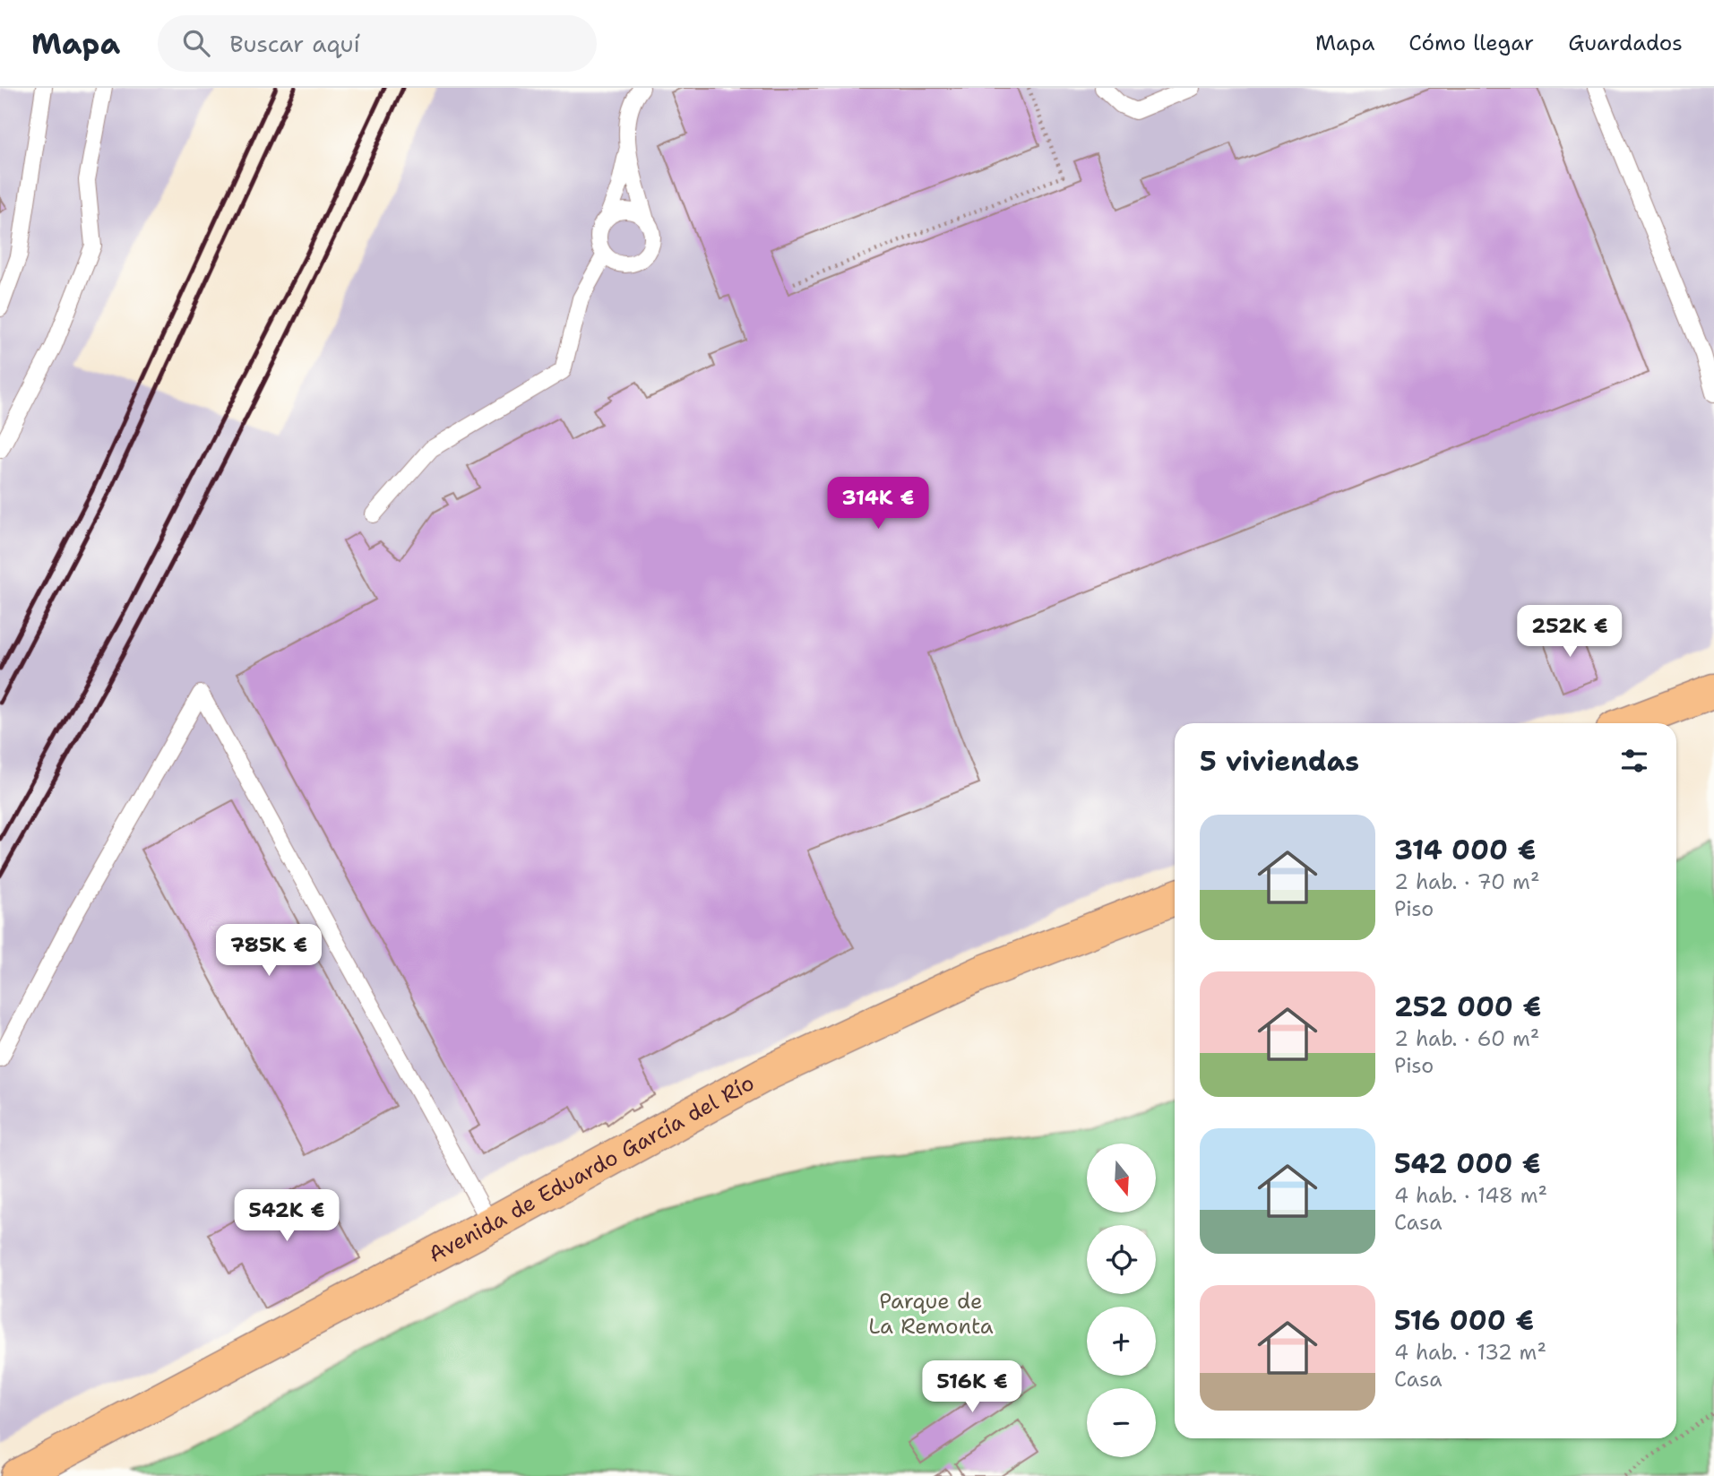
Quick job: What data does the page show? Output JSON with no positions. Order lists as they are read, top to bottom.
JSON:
{
  "streets": {
    "highway": ["Avenida de Eduardo García del Río"]
  },
  "parks": ["Parque de La Remonta"],
  "north": "bottom",
  "page": {
    "header": "Mapa",
    "search": "Buscar aquí",
    "nav": ["Mapa", "Cómo llegar", "Guardados"],
    "price": [
      "314K €",
      "252K €",
      "785K €",
      "542K €",
      "516K €"
    ],
    "heading": "5 viviendas",
    "list": [
      {
        "name": "314 000 €",
        "note": "2 hab. · 70 m² · Piso"
      },
      {
        "name": "252 000 €",
        "note": "2 hab. · 60 m² · Piso"
      },
      {
        "name": "542 000 €",
        "note": "4 hab. · 148 m² · Casa"
      },
      {
        "name": "516 000 €",
        "note": "4 hab. · 132 m² · Casa"
      }
    ],
    "map_buttons": ["+", "−"]
  }
}
